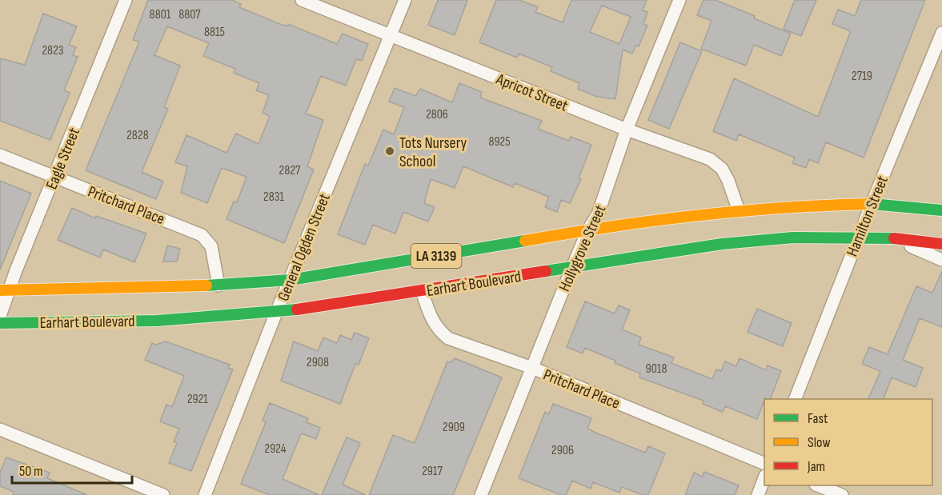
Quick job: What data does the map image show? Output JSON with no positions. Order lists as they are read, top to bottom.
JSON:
{
  "streets": {
    "main road": ["LA 3139", "Earhart Boulevard"],
    "street": [
      "Apricot Street",
      "Eagle Street",
      "Pritchard Place",
      "Hamilton Street",
      "General Ogden Street",
      "Hollygrove Street"
    ]
  },
  "crossings": [
    ["Apricot Street", "General Ogden Street"],
    ["Apricot Street", "Hollygrove Street"],
    ["Apricot Street", "Earhart Boulevard"],
    ["Eagle Street", "Pritchard Place"],
    ["Eagle Street", "Earhart Boulevard"],
    ["Pritchard Place", "Hollygrove Street"],
    ["Pritchard Place", "Earhart Boulevard"],
    ["Hamilton Street", "LA 3139"],
    ["Hamilton Street", "Earhart Boulevard"],
    ["General Ogden Street", "Earhart Boulevard"],
    ["Hollygrove Street", "Earhart Boulevard"],
    ["LA 3139", "Earhart Boulevard"]
  ],
  "places": ["Tots Nursery School"],
  "house_numbers": [
    "8801",
    "8807",
    "8815",
    "2823",
    "2719",
    "2806",
    "2828",
    "8925",
    "2827",
    "2831",
    "2908",
    "9018",
    "2921",
    "2909",
    "2924",
    "2906",
    "2917"
  ],
  "legend": ["Fast", "Slow", "Jam"],
  "scale_bar": "50 m"
}
